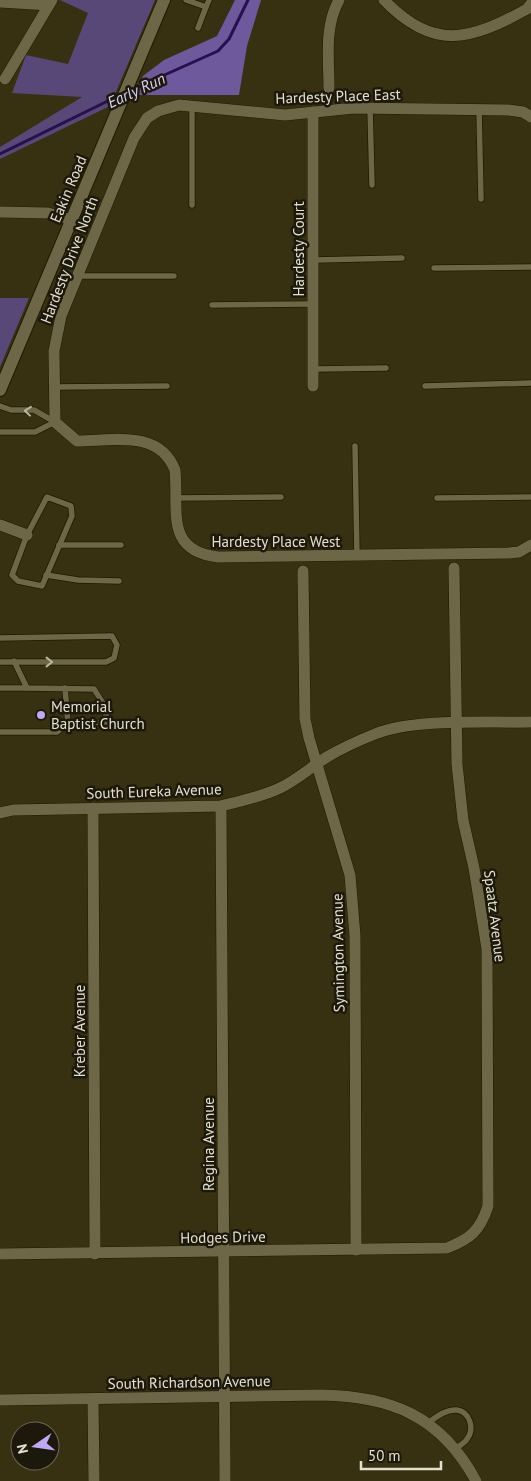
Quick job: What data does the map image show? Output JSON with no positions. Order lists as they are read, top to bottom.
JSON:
{
  "streets": {
    "street": [
      "Hardesty Place East",
      "Eakin Road",
      "Hardesty Court",
      "Hardesty Drive North",
      "Hardesty Place West",
      "South Eureka Avenue",
      "Spaatz Avenue",
      "Symington Avenue",
      "Kreber Avenue",
      "Regina Avenue",
      "Hodges Drive",
      "South Richardson Avenue"
    ]
  },
  "crossings": [
    ["Hardesty Place East", "Hardesty Court"],
    ["Hardesty Place East", "Hardesty Drive North"],
    ["Hardesty Drive North", "Hardesty Place West"],
    ["South Eureka Avenue", "Spaatz Avenue"],
    ["South Eureka Avenue", "Symington Avenue"],
    ["South Eureka Avenue", "Kreber Avenue"],
    ["South Eureka Avenue", "Regina Avenue"],
    ["Spaatz Avenue", "Hodges Drive"],
    ["Symington Avenue", "Hodges Drive"],
    ["Kreber Avenue", "Hodges Drive"],
    ["Regina Avenue", "Hodges Drive"],
    ["Regina Avenue", "South Richardson Avenue"]
  ],
  "water": ["Early Run"],
  "places": ["Memorial Baptist Church"],
  "scale_bar": "50 m",
  "north": "left"
}
